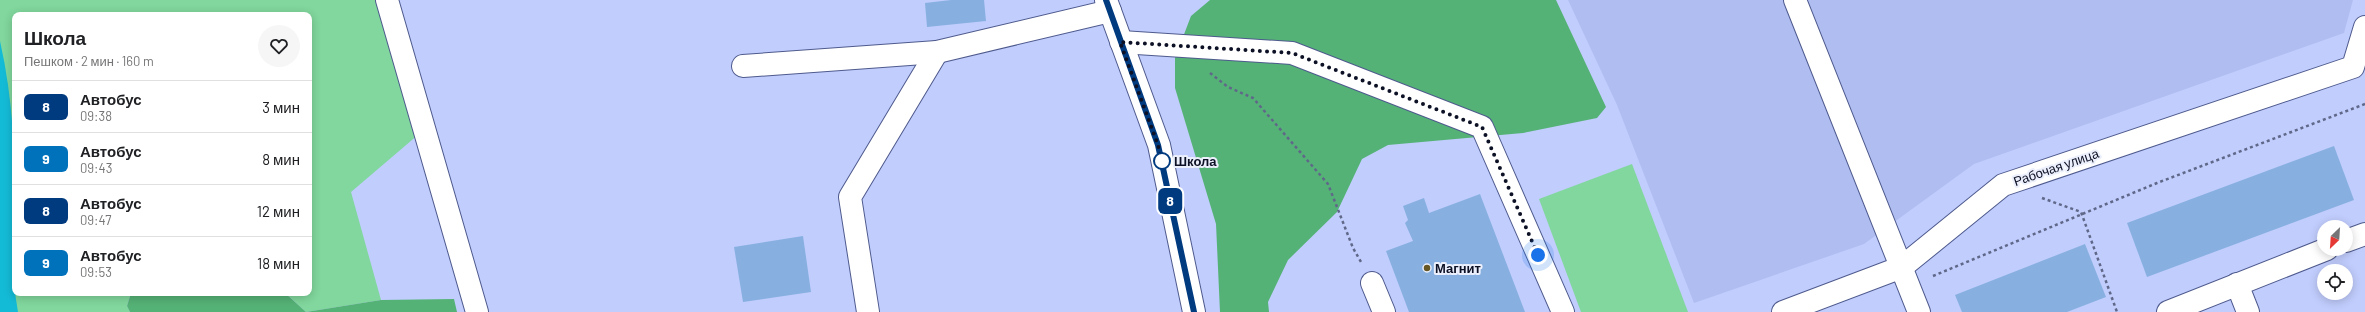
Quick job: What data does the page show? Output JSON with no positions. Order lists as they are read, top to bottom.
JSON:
{
  "streets": {
    "street": ["Рабочая улица"]
  },
  "places": ["Школа", "Магнит"],
  "lines": ["bus line 8"],
  "north": "bottom left",
  "page": {
    "on_map": "8",
    "heading": ["Школа", "Пешком · 2 мин · 160 m"],
    "list": [
      {
        "mark": "8",
        "name": "Автобус",
        "note": "09:38",
        "value": "3 мин"
      },
      {
        "mark": "9",
        "name": "Автобус",
        "note": "09:43",
        "value": "8 мин"
      },
      {
        "mark": "8",
        "name": "Автобус",
        "note": "09:47",
        "value": "12 мин"
      },
      {
        "mark": "9",
        "name": "Автобус",
        "note": "09:53",
        "value": "18 мин"
      }
    ]
  }
}
